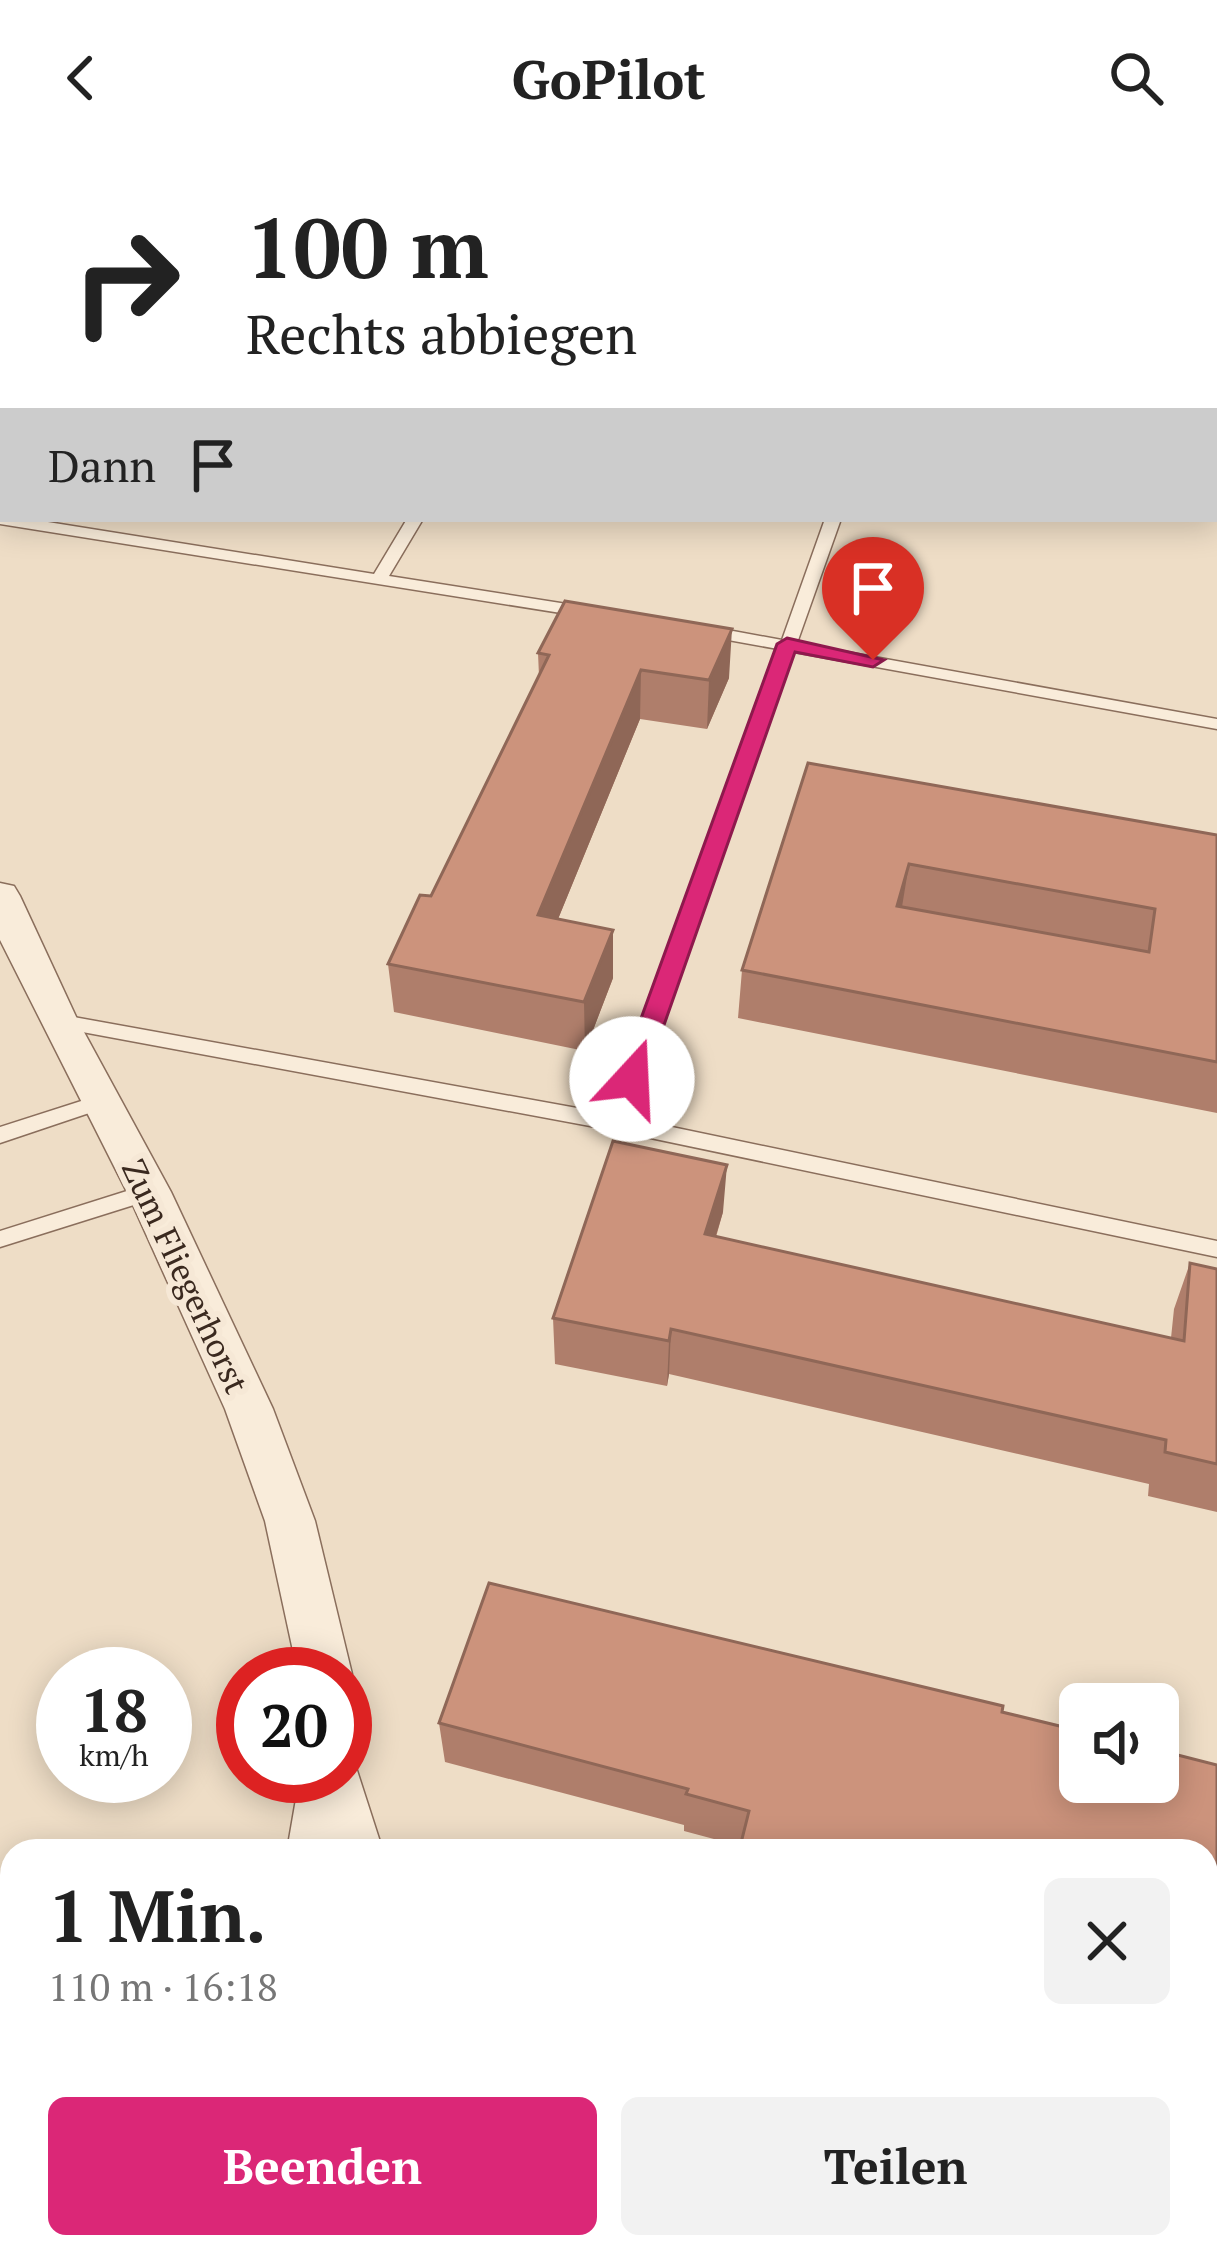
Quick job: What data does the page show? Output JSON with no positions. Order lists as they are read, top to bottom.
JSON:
{
  "streets": {
    "street": ["Zum Fliegerhorst"]
  },
  "page": {
    "header": "GoPilot",
    "turn": ["100 m", "Rechts abbiegen"],
    "then": "Dann",
    "speed": "18 km/h",
    "limit": "20",
    "heading": ["1 Min.", "110 m · 16:18"],
    "buttons": ["Beenden", "Teilen"]
  }
}
